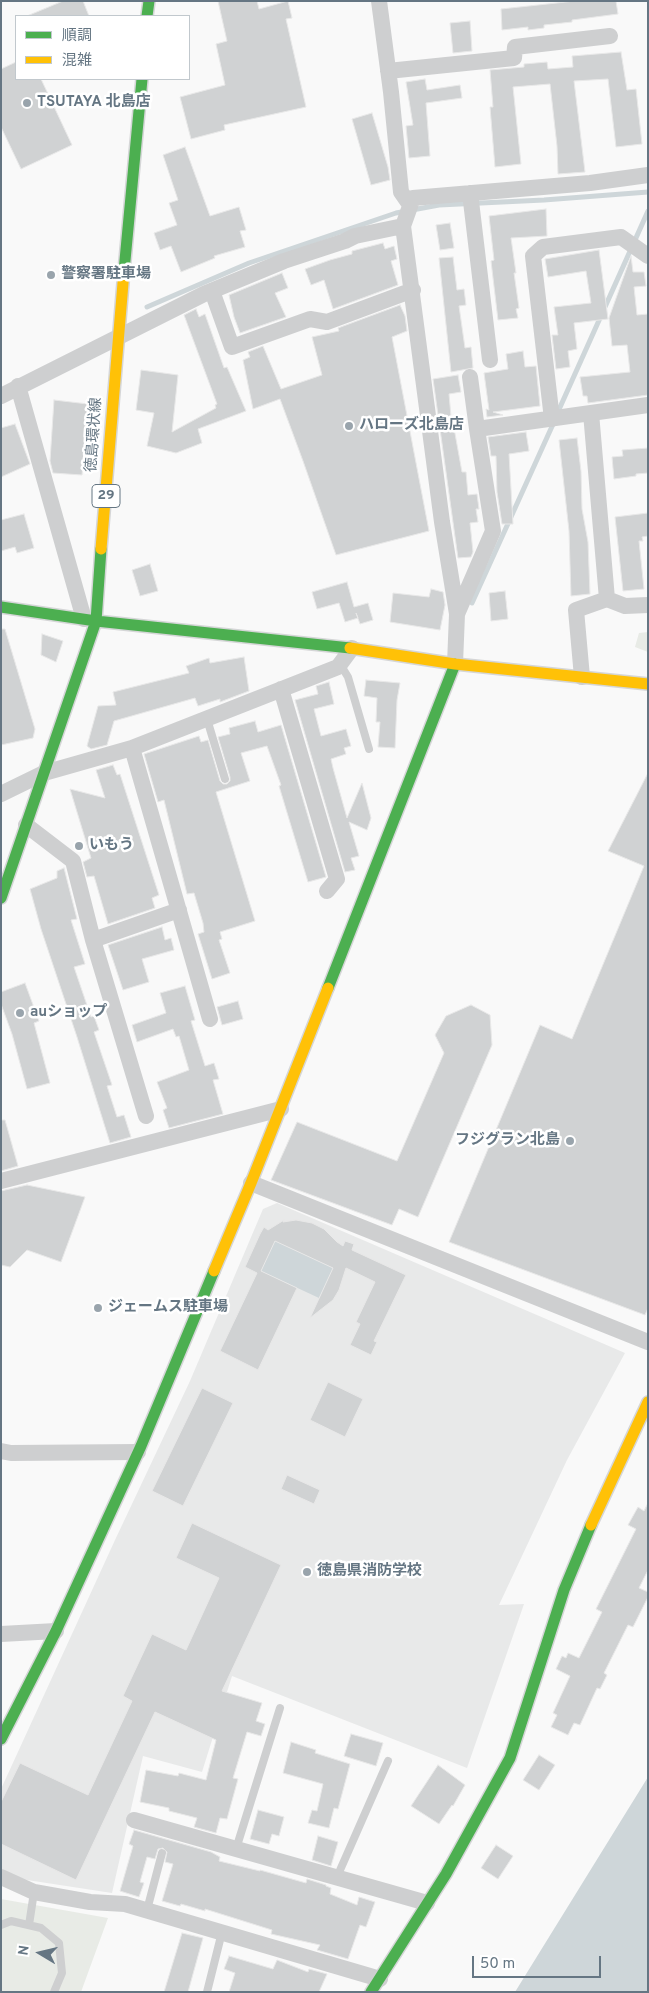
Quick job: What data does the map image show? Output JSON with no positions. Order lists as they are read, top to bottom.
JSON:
{
  "streets": {
    "street": ["徳島環状線", "29"]
  },
  "places": [
    "TSUTAYA 北島店",
    "警察署駐車場",
    "ハローズ北島店",
    "いもう",
    "auショップ",
    "フジグラン北島",
    "ジェームス駐車場",
    "徳島県消防学校"
  ],
  "legend": ["順調", "混雑"],
  "scale_bar": "50 m",
  "north": "left"
}
